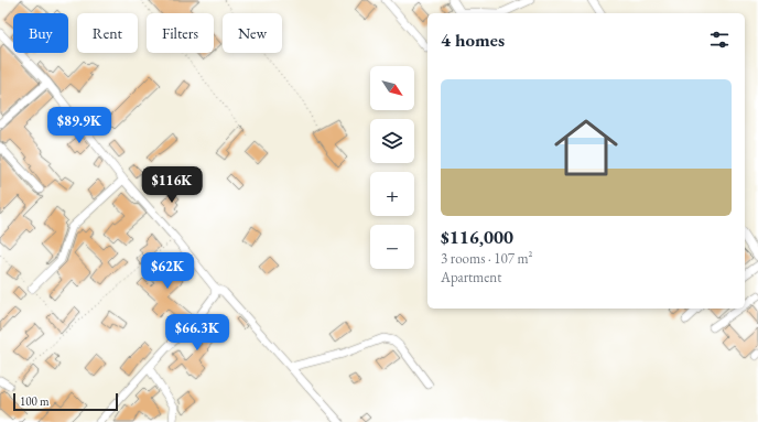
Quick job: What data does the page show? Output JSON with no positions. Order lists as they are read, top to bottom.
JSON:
{
  "scale_bar": "100 m",
  "north": "bottom right",
  "page": {
    "chip": [
      "Buy",
      "Rent",
      "Filters",
      "New"
    ],
    "heading": "4 homes",
    "map_buttons": ["+", "−"],
    "list": [
      {
        "name": "$116,000",
        "note": "3 rooms · 107 m² · Apartment"
      }
    ],
    "price": [
      "$89.9K",
      "$116K",
      "$62K",
      "$66.3K"
    ],
    "scale": "100 m"
  }
}
